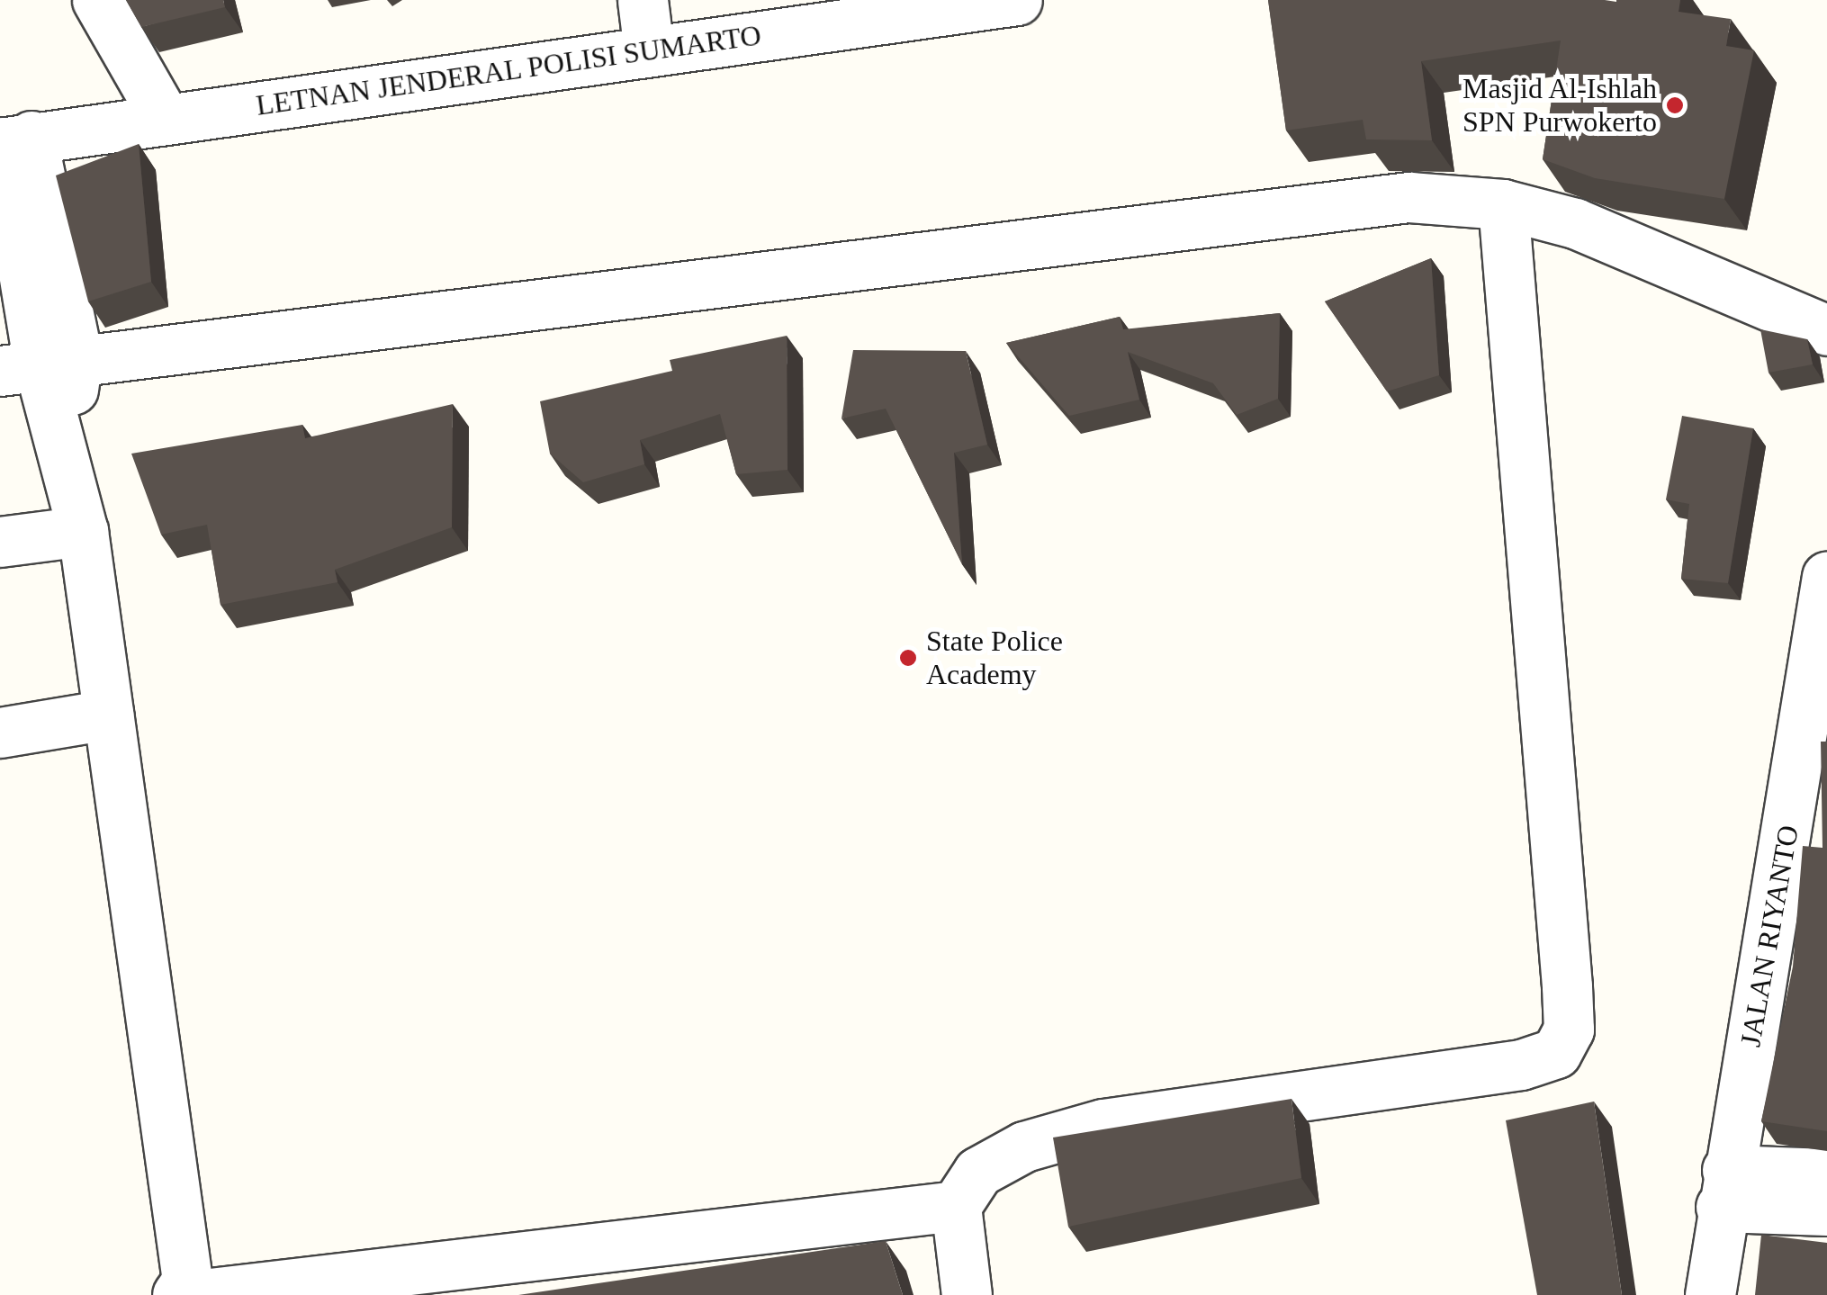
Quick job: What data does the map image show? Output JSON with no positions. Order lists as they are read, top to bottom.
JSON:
{
  "streets": {
    "street": ["LETNAN JENDERAL POLISI SUMARTO", "JALAN RIYANTO"]
  },
  "places": ["Masjid Al-Ishlah SPN Purwokerto", "State Police Academy"]
}
